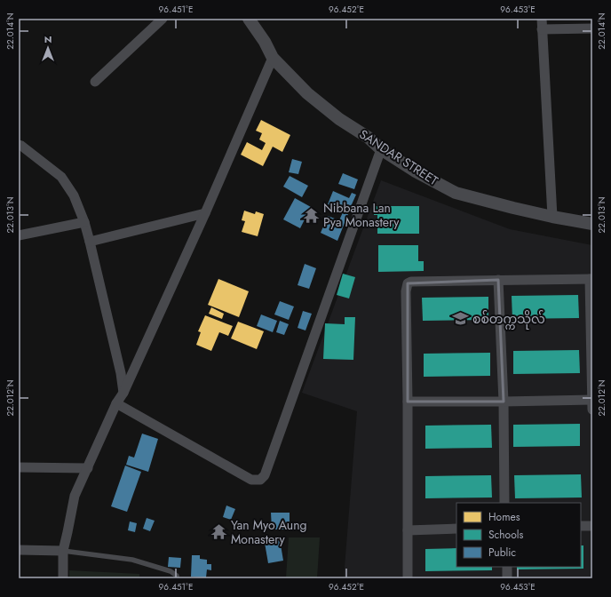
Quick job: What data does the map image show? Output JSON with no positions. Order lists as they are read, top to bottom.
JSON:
{
  "streets": {
    "street": ["SANDAR STREET"]
  },
  "places": {
    "temple": ["Nibbana Lan Pya Monastery", "Yan Myo Aung Monastery"],
    "school or university": ["စစ်‌တက္ကသိုလ်"]
  },
  "legend": ["Homes", "Schools", "Public"],
  "north": "top",
  "coordinates": [
    "96.451°E",
    "96.452°E",
    "96.453°E",
    "22.014°N",
    "22.013°N",
    "22.012°N"
  ]
}
